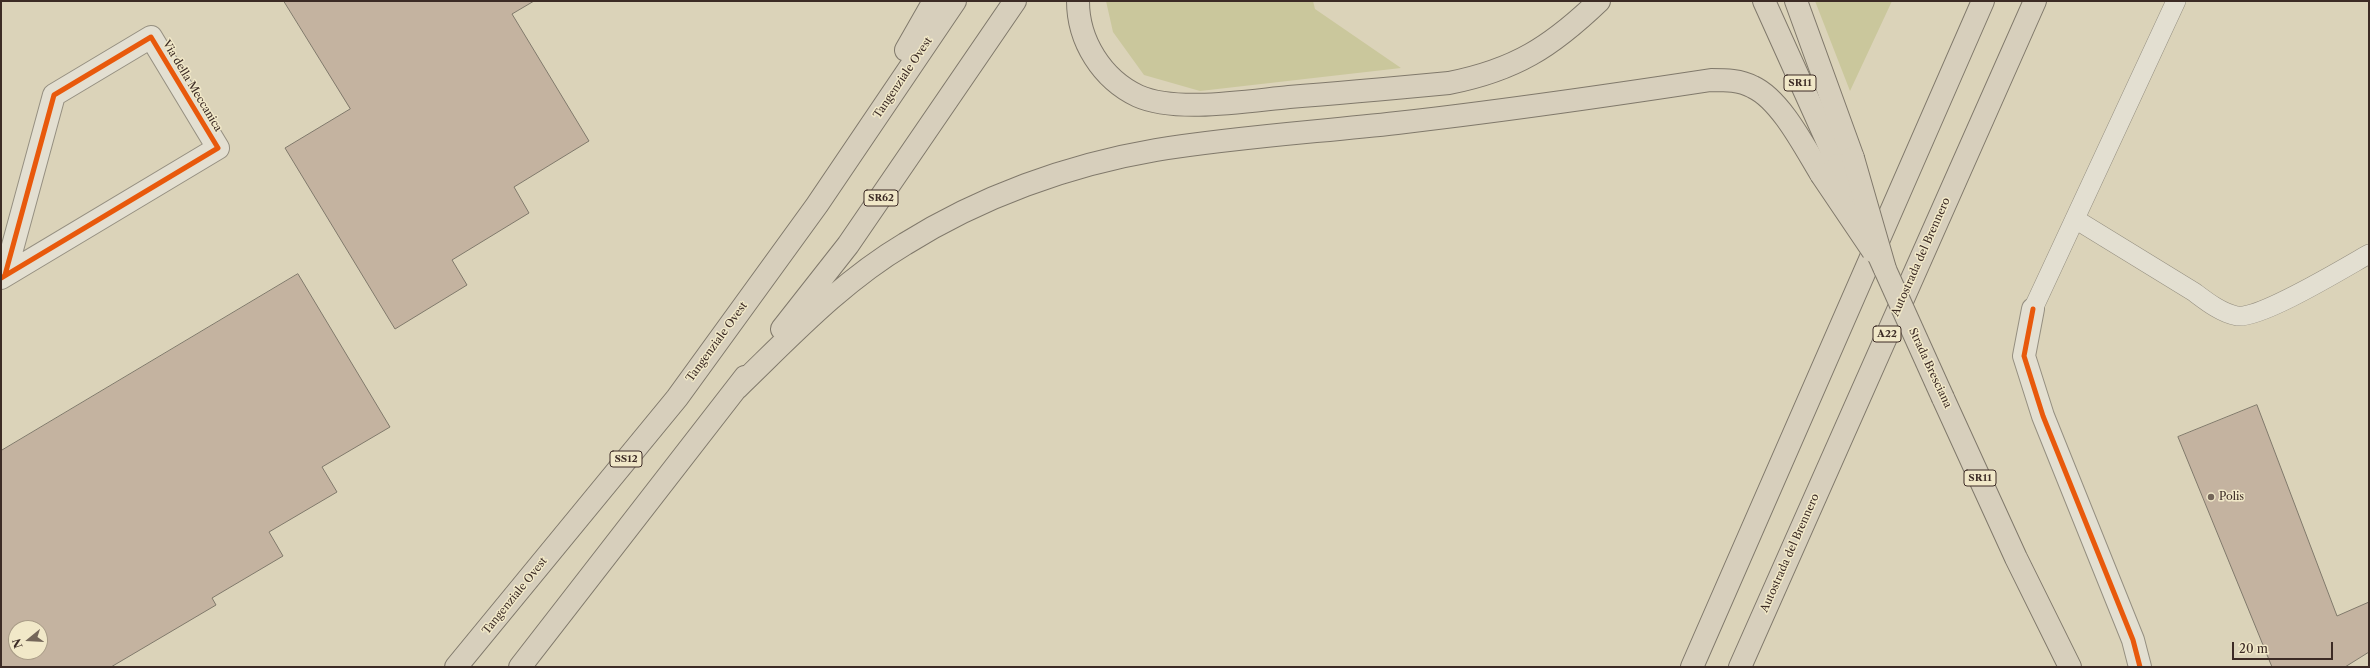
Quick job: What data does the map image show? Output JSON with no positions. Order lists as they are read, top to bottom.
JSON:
{
  "streets": {
    "main road": [
      "Tangenziale Ovest",
      "SR11",
      "SR62",
      "Autostrada del Brennero",
      "A22",
      "Strada Bresciana",
      "SS12"
    ],
    "street": ["Via della Meccanica"]
  },
  "places": ["Polis"],
  "scale_bar": "20 m",
  "north": "left"
}
